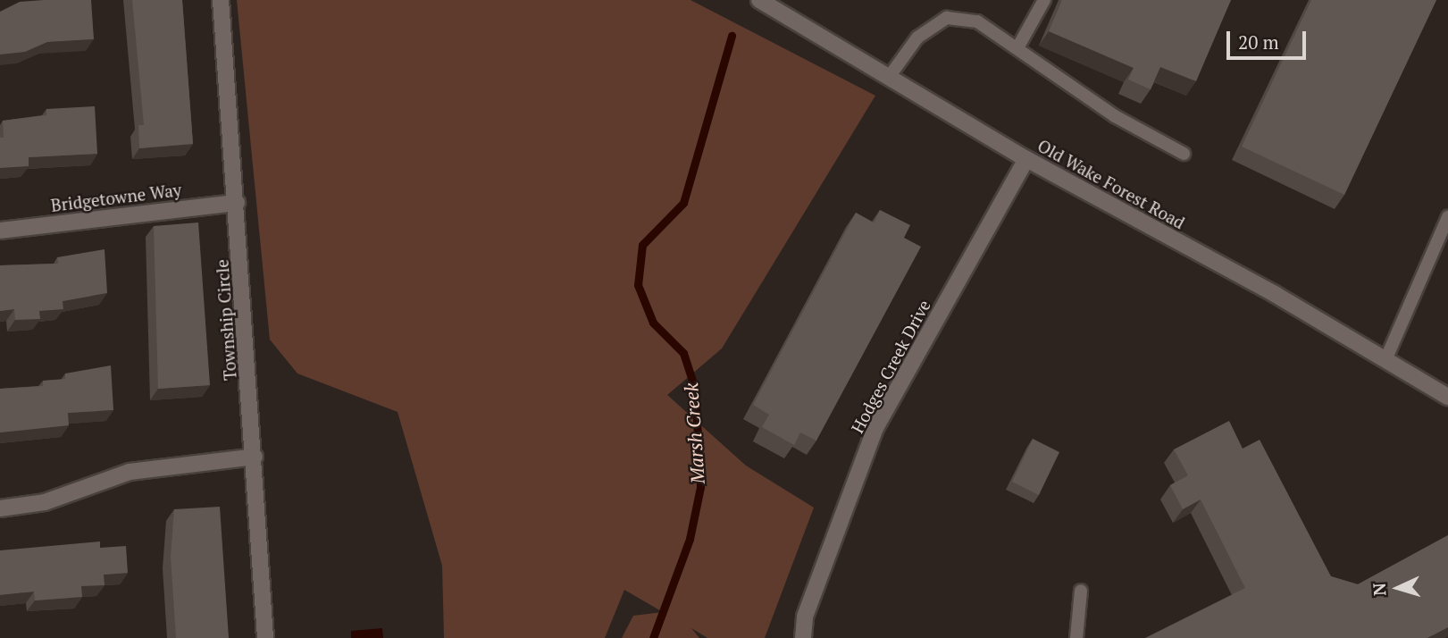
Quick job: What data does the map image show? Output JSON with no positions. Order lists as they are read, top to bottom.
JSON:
{
  "streets": {
    "street": [
      "Old Wake Forest Road",
      "Bridgetowne Way",
      "Township Circle",
      "Hodges Creek Drive"
    ]
  },
  "crossings": [
    ["Old Wake Forest Road", "Hodges Creek Drive"],
    ["Bridgetowne Way", "Township Circle"]
  ],
  "water": ["Marsh Creek"],
  "scale_bar": "20 m",
  "north": "left"
}
